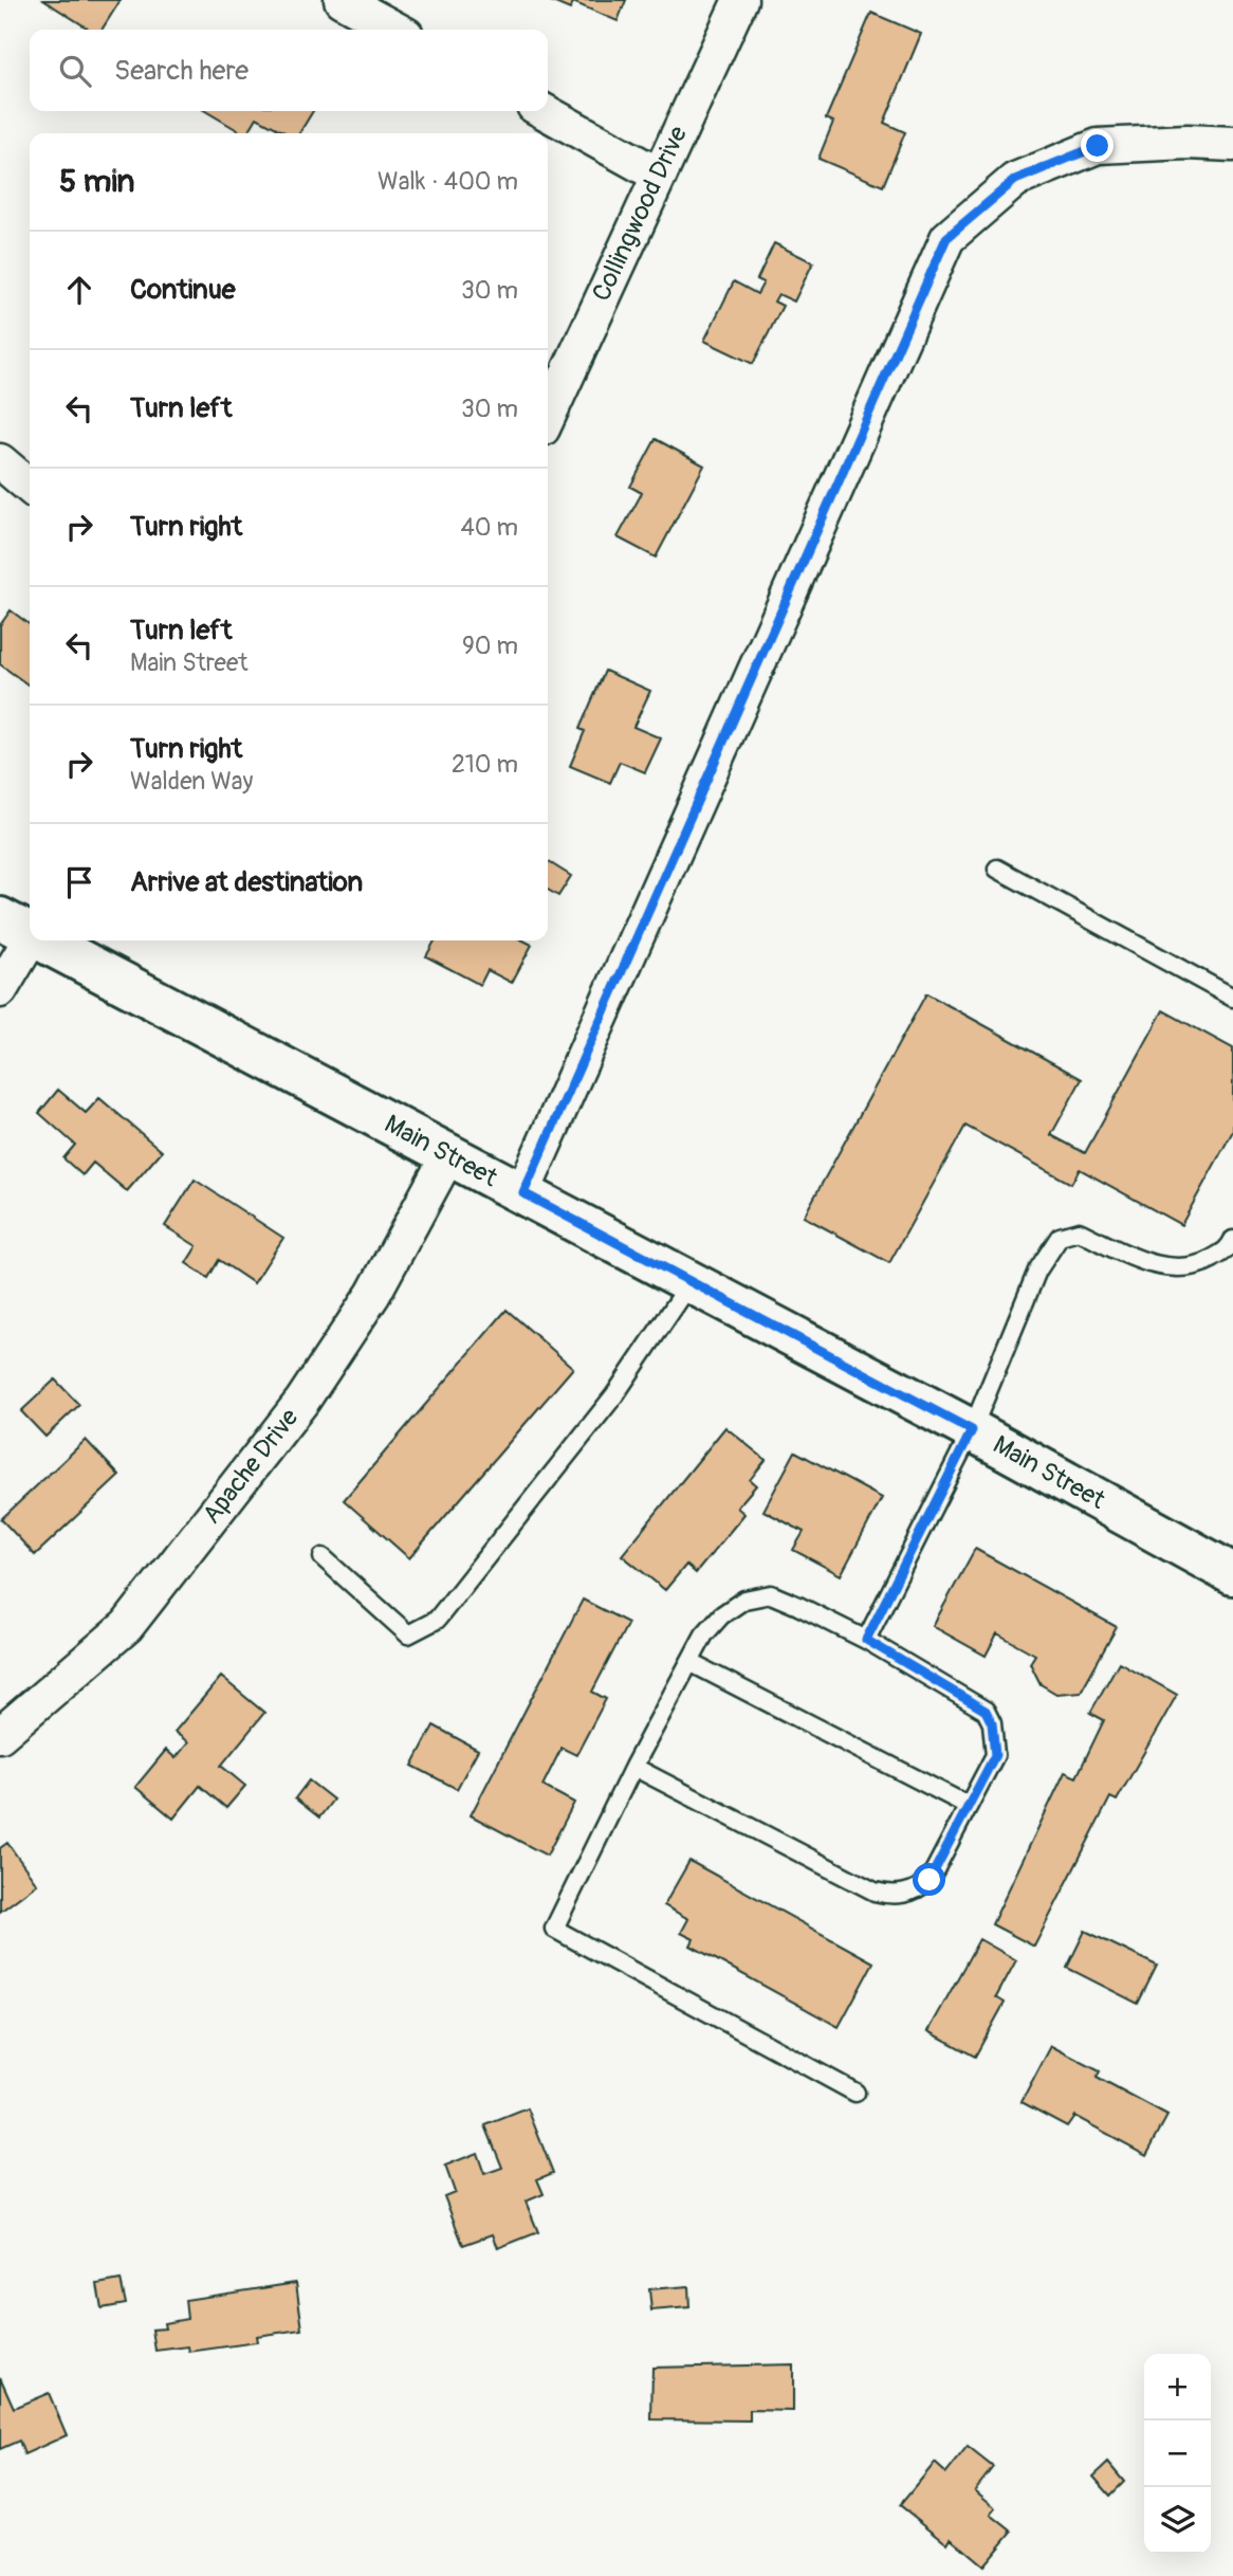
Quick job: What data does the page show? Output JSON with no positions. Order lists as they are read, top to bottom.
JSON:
{
  "streets": {
    "main road": ["Main Street"],
    "street": ["Collingwood Drive", "Apache Drive"]
  },
  "crossings": [
    ["Main Street", "Apache Drive"]
  ],
  "page": {
    "search": "Search here",
    "heading": ["5 min", "Walk · 400 m"],
    "list": [
      ["Continue", "30 m"],
      ["Turn left", "30 m"],
      ["Turn right", "40 m"],
      ["Turn left", "Main Street", "90 m"],
      ["Turn right", "Walden Way", "210 m"],
      "Arrive at destination"
    ],
    "map_buttons": ["+", "−"]
  }
}
